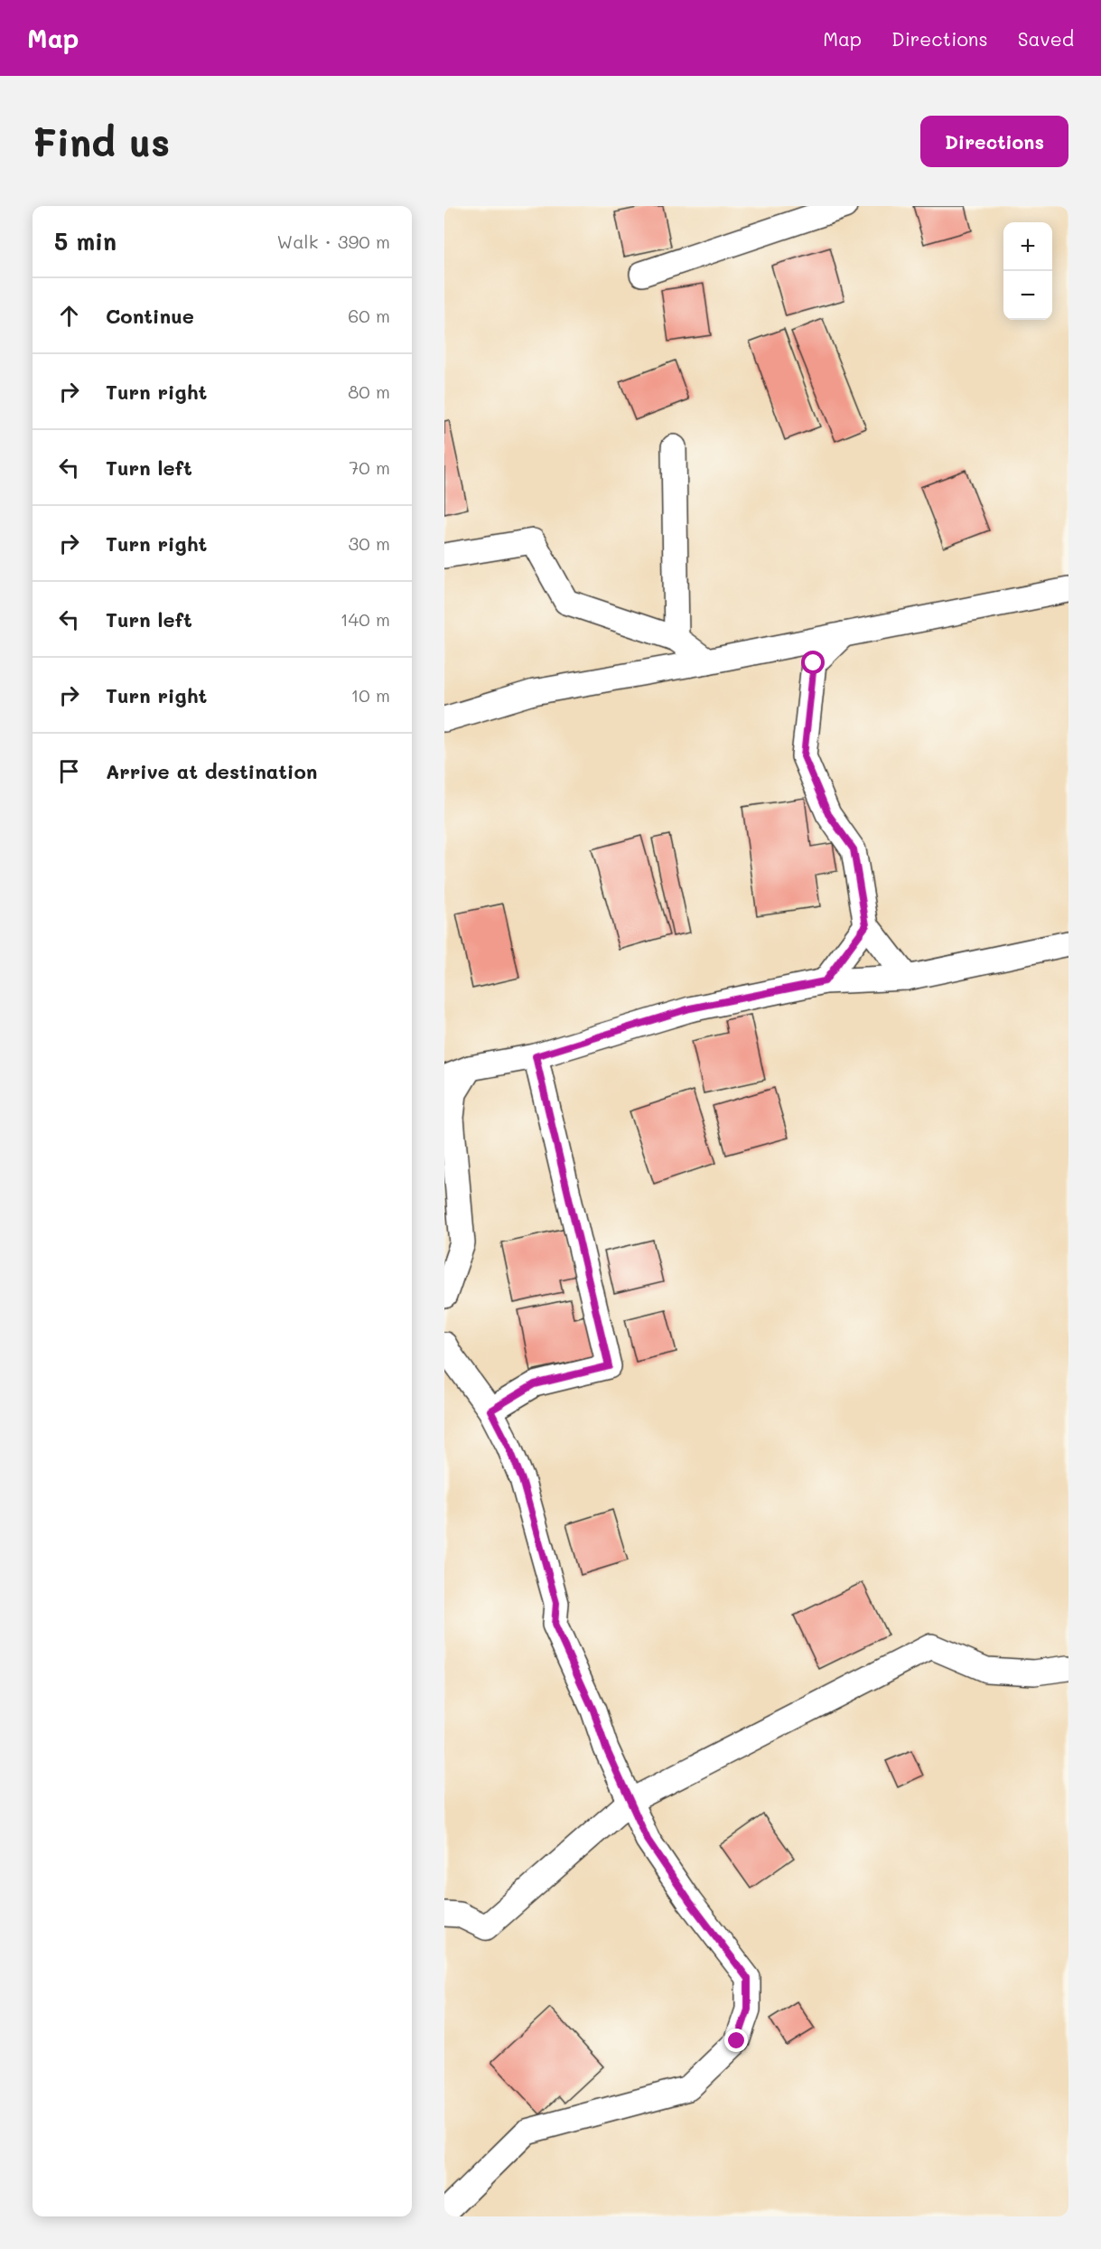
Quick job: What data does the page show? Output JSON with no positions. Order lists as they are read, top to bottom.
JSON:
{
  "page": {
    "header": "Map",
    "nav": ["Map", "Directions", "Saved"],
    "buttons": "Directions",
    "title": "Find us",
    "heading": ["5 min", "Walk · 390 m"],
    "map_buttons": ["+", "−"],
    "list": [
      ["Continue", "60 m"],
      ["Turn right", "80 m"],
      ["Turn left", "70 m"],
      ["Turn right", "30 m"],
      ["Turn left", "140 m"],
      ["Turn right", "10 m"],
      "Arrive at destination"
    ]
  }
}
